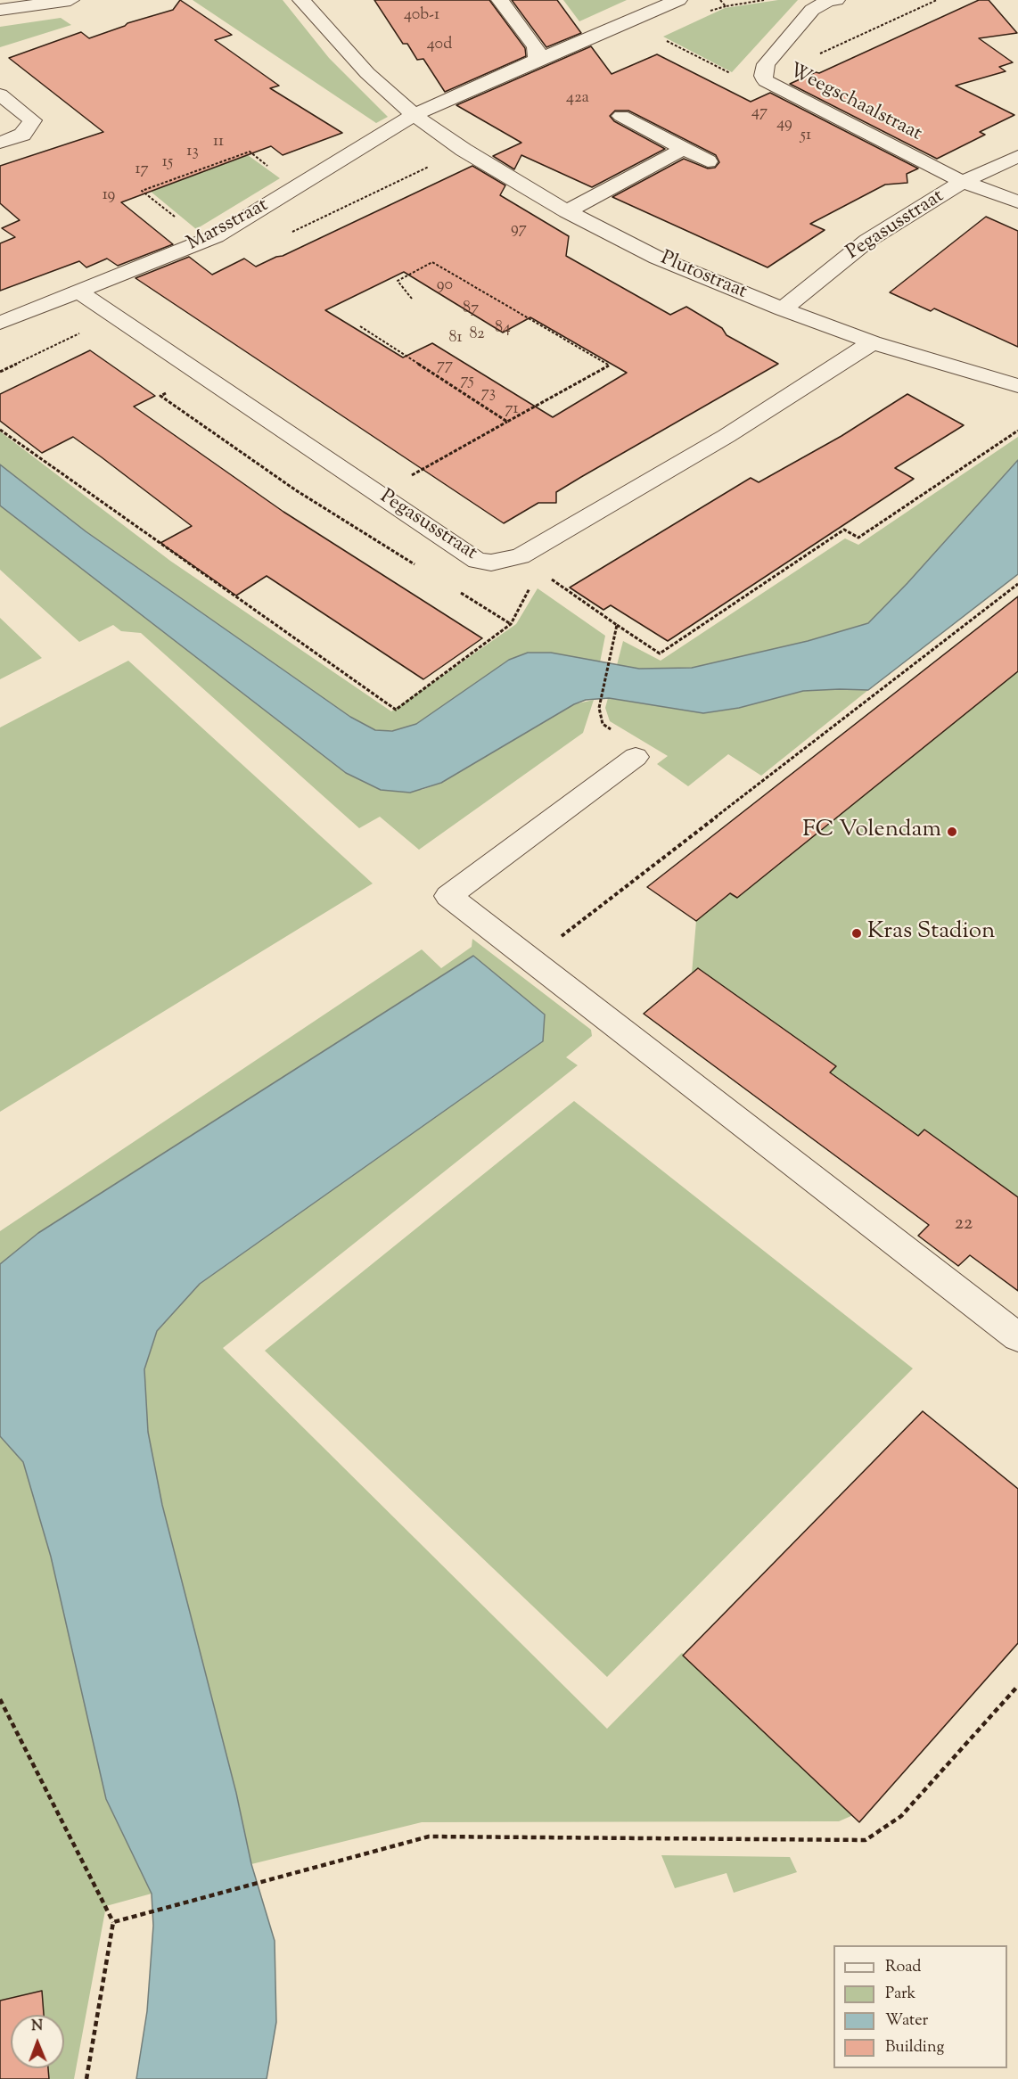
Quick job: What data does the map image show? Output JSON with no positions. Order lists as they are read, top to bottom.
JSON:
{
  "streets": {
    "street": [
      "Weegschaalstraat",
      "Marsstraat",
      "Pegasusstraat",
      "Plutostraat"
    ]
  },
  "crossings": [
    ["Weegschaalstraat", "Pegasusstraat"],
    ["Marsstraat", "Pegasusstraat"],
    ["Marsstraat", "Plutostraat"],
    ["Pegasusstraat", "Plutostraat"]
  ],
  "places": ["FC Volendam", "Kras Stadion"],
  "house_numbers": [
    "40b-1",
    "40d",
    "42a",
    "47",
    "49",
    "51",
    "11",
    "13",
    "15",
    "17",
    "19",
    "97",
    "90",
    "87",
    "84",
    "82",
    "81",
    "77",
    "75",
    "73",
    "71",
    "22"
  ],
  "legend": [
    "Road",
    "Park",
    "Water",
    "Building"
  ],
  "north": "top"
}
